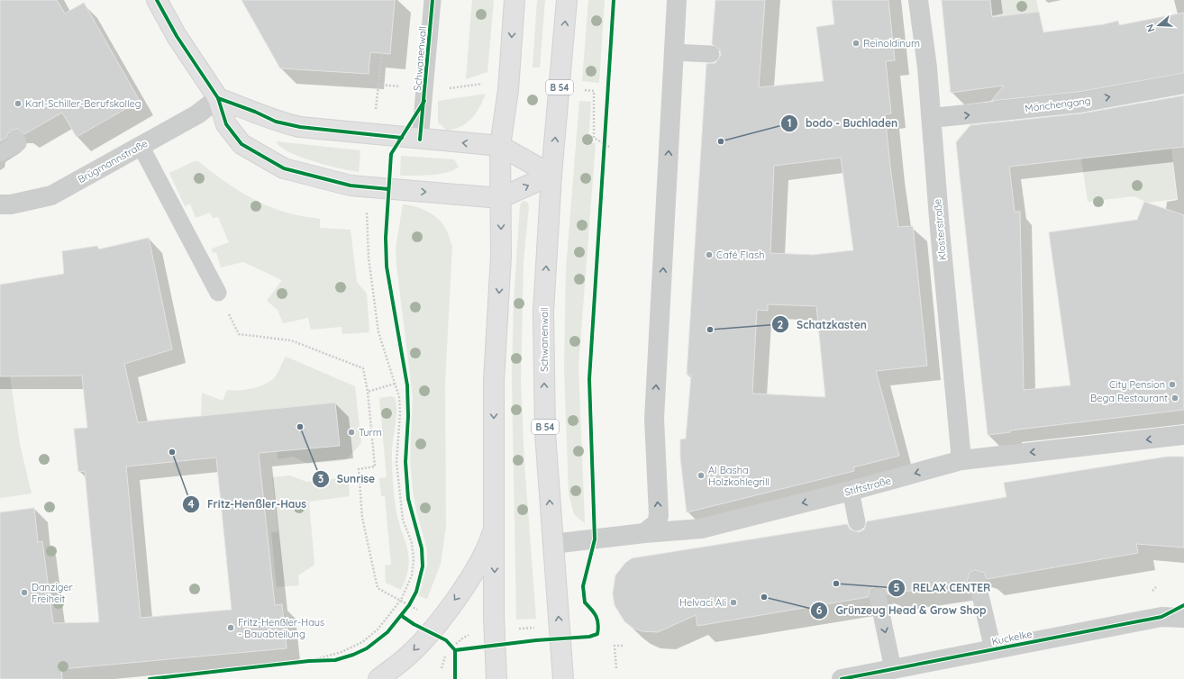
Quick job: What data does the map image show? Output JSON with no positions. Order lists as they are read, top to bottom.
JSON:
{
  "streets": {
    "main road": ["Schwanenwall", "B 54"],
    "street": [
      "Mönchengang",
      "Brügmannstraße",
      "Klosterstraße",
      "Stiftstraße",
      "Kuckelke"
    ]
  },
  "crossings": [
    ["Schwanenwall", "Stiftstraße"],
    ["Mönchengang", "Klosterstraße"],
    ["Klosterstraße", "Stiftstraße"]
  ],
  "one_way": ["Schwanenwall", "Mönchengang", "Stiftstraße"],
  "places": [
    "Reinoldinum",
    "Karl-Schiller-Berufskolleg",
    "bodo - Buchladen",
    "Café Flash",
    "Schatzkasten",
    "City Pension",
    "Bega Restaurant",
    "Sunrise",
    "Turm",
    "Fritz-Henßler-Haus",
    "Al Basha Holzkohlegrill",
    "RELAX CENTER",
    "Danziger Freiheit",
    "Grünzeug Head & Grow Shop",
    "Helvaci Ali",
    "Fritz-Henßler-Haus - Bauabteilung"
  ],
  "north": "left"
}
